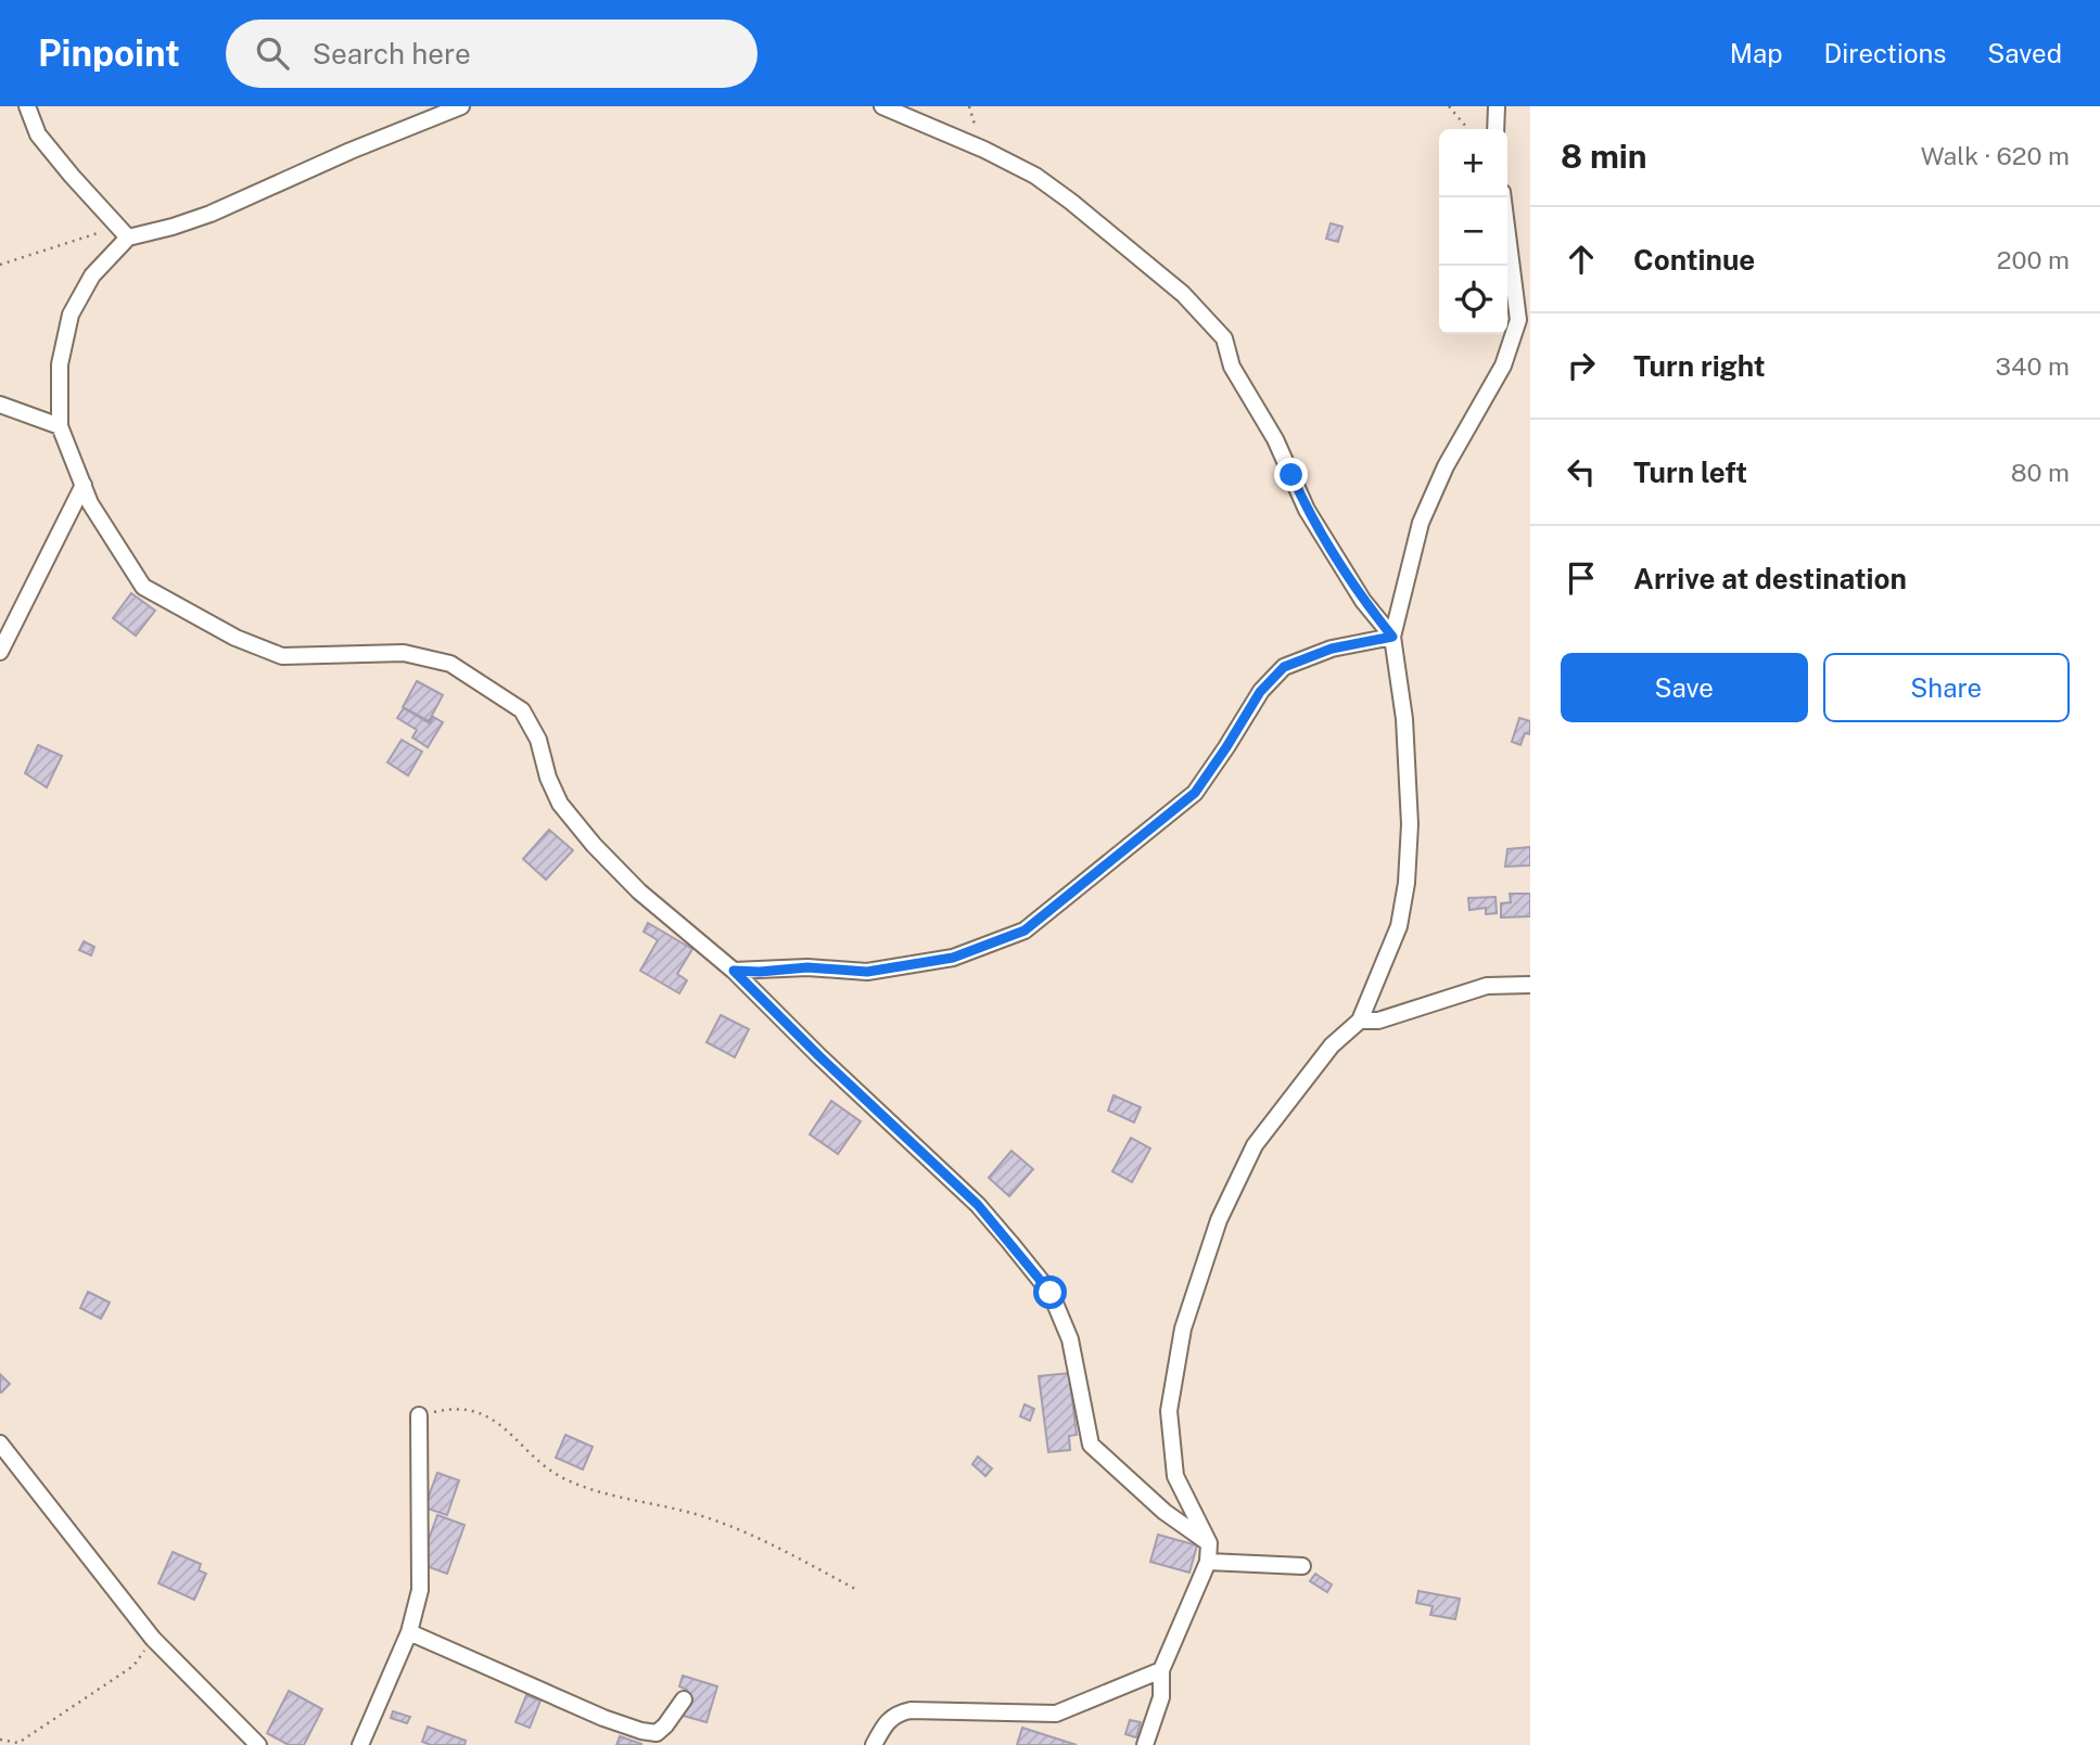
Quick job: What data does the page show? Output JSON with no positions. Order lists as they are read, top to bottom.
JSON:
{
  "page": {
    "header": "Pinpoint",
    "search": "Search here",
    "nav": ["Map", "Directions", "Saved"],
    "heading": ["8 min", "Walk · 620 m"],
    "map_buttons": ["+", "−"],
    "list": [
      ["Continue", "200 m"],
      ["Turn right", "340 m"],
      ["Turn left", "80 m"],
      "Arrive at destination"
    ],
    "buttons": ["Save", "Share"]
  }
}
